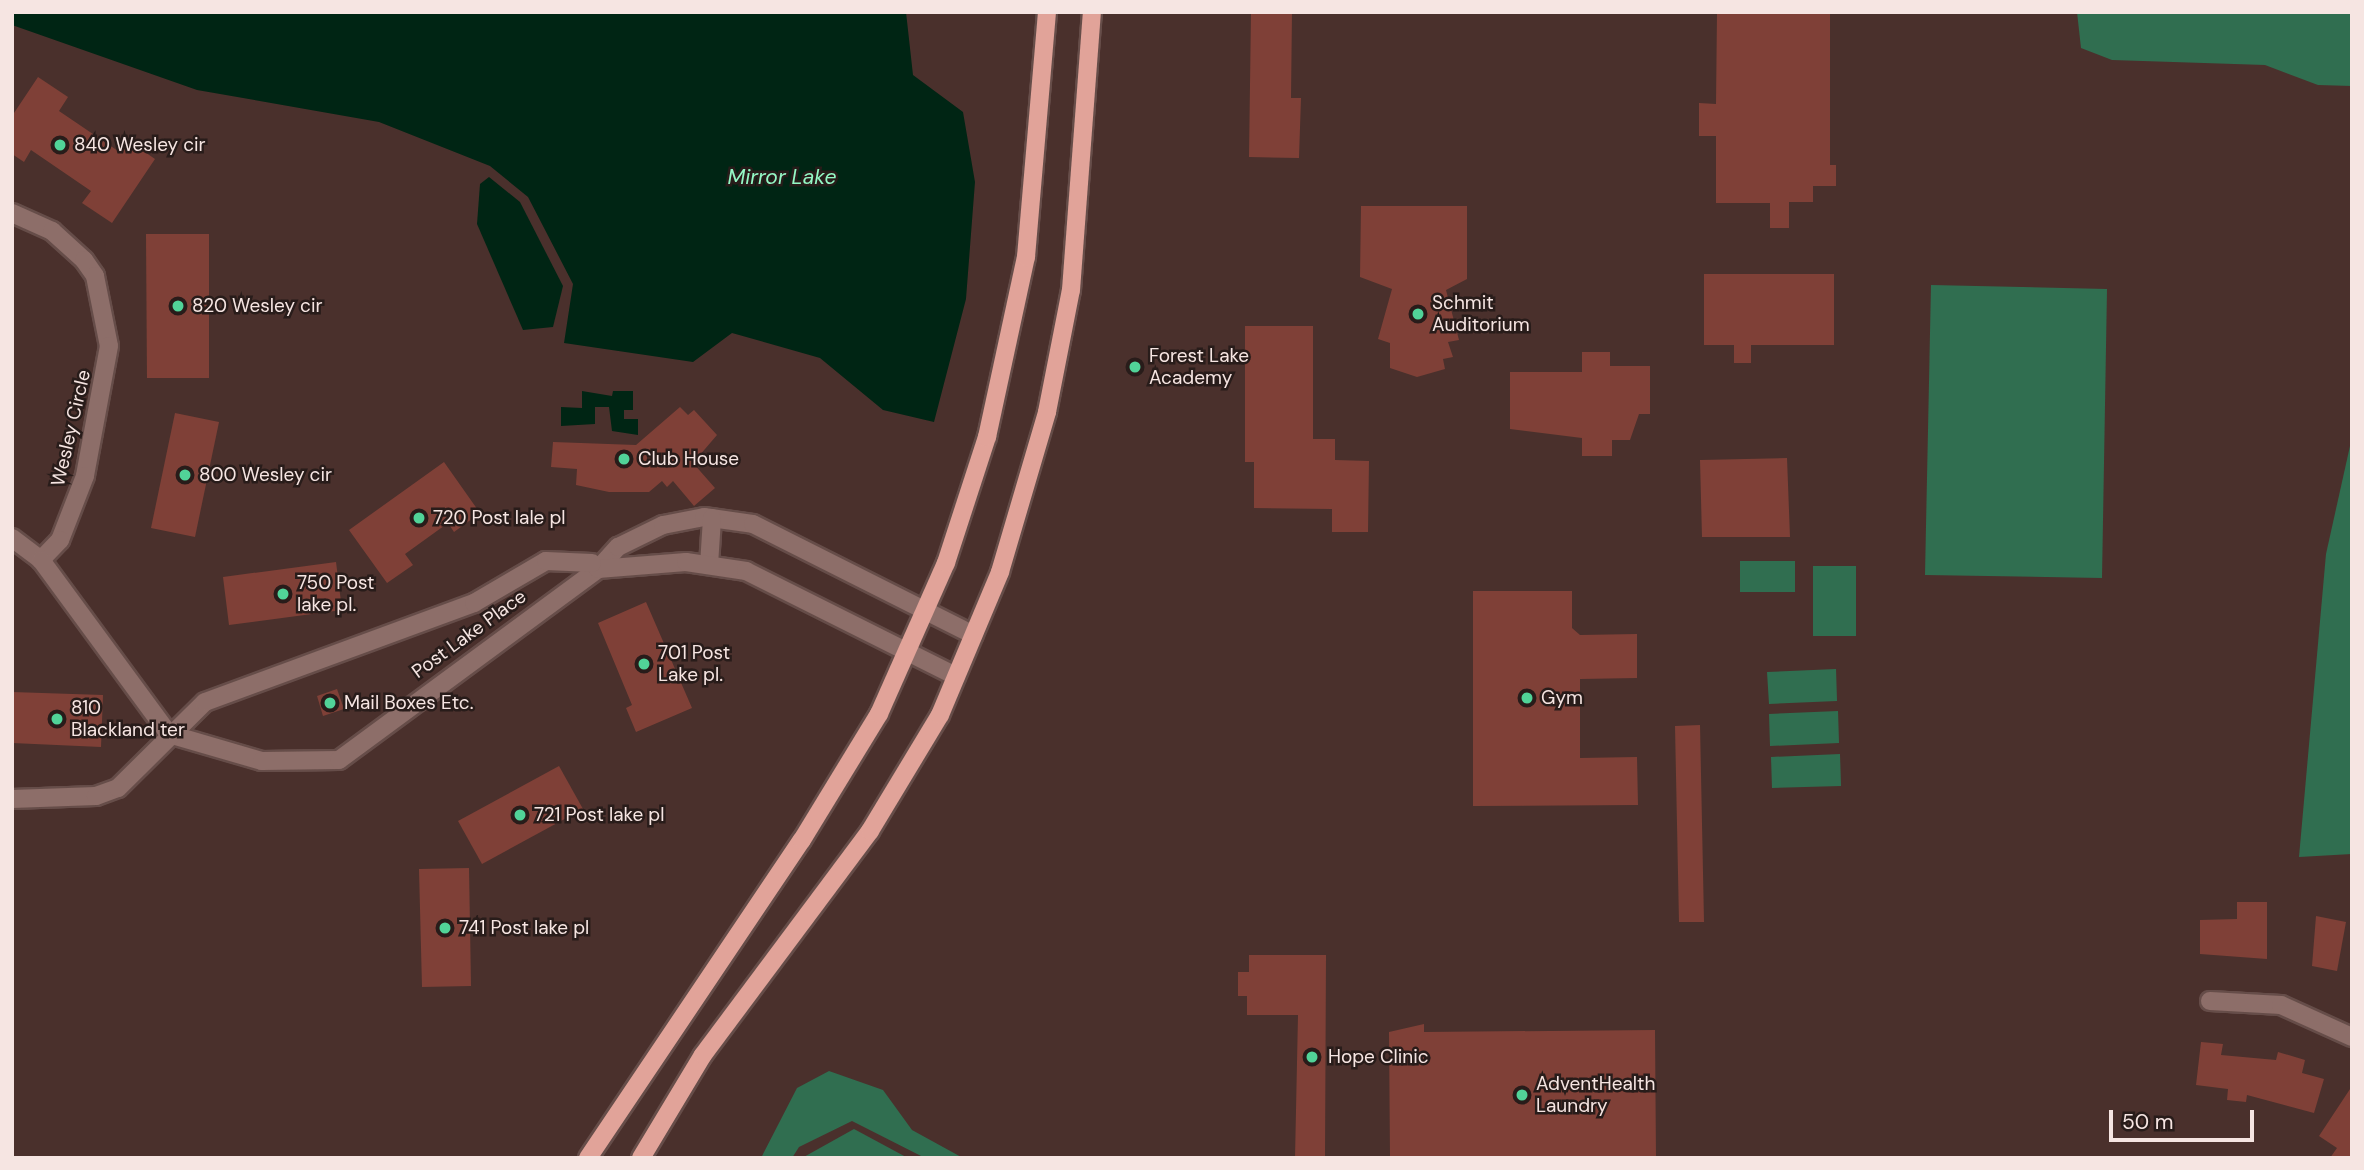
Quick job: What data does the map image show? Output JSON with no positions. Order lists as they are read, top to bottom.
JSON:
{
  "streets": {
    "street": ["Wesley Circle", "Post Lake Place"]
  },
  "water": ["Mirror Lake"],
  "places": [
    "840 Wesley cir",
    "820 Wesley cir",
    "Schmit Auditorium",
    "Forest Lake Academy",
    "Club House",
    "800 Wesley cir",
    "720 Post lale pl",
    "750 Post lake pl.",
    "701 Post Lake pl.",
    "Gym",
    "Mail Boxes Etc.",
    "810 Blackland ter",
    "721 Post lake pl",
    "741 Post lake pl",
    "Hope Clinic",
    "AdventHealth Laundry"
  ],
  "scale_bar": "50 m"
}
